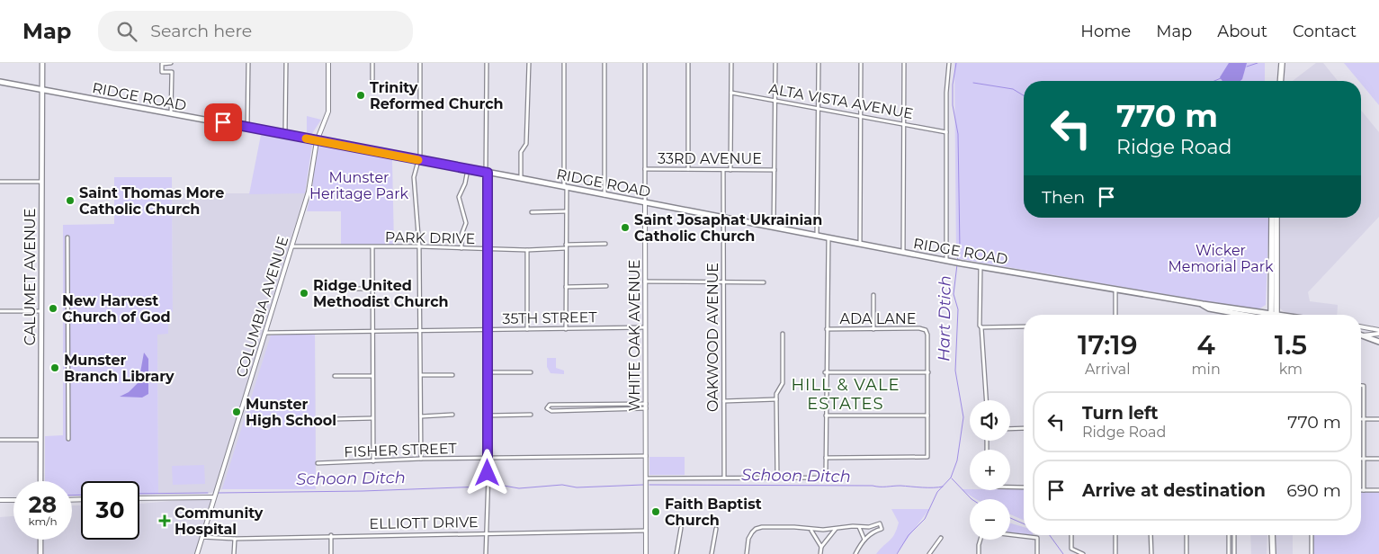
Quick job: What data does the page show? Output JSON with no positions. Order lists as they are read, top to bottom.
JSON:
{
  "streets": {
    "main road": ["RIDGE ROAD", "CALUMET AVENUE"],
    "street": [
      "ALTA VISTA AVENUE",
      "33RD AVENUE",
      "PARK DRIVE",
      "COLUMBIA AVENUE",
      "35TH STREET",
      "ADA LANE",
      "WHITE OAK AVENUE",
      "OAKWOOD AVENUE",
      "FISHER STREET",
      "ELLIOTT DRIVE"
    ]
  },
  "crossings": [
    ["RIDGE ROAD", "CALUMET AVENUE"],
    ["RIDGE ROAD", "COLUMBIA AVENUE"],
    ["RIDGE ROAD", "WHITE OAK AVENUE"],
    ["RIDGE ROAD", "OAKWOOD AVENUE"],
    ["33RD AVENUE", "WHITE OAK AVENUE"],
    ["33RD AVENUE", "OAKWOOD AVENUE"],
    ["PARK DRIVE", "COLUMBIA AVENUE"],
    ["COLUMBIA AVENUE", "35TH STREET"],
    ["COLUMBIA AVENUE", "ELLIOTT DRIVE"],
    ["35TH STREET", "WHITE OAK AVENUE"],
    ["WHITE OAK AVENUE", "FISHER STREET"],
    ["WHITE OAK AVENUE", "ELLIOTT DRIVE"]
  ],
  "districts": ["HILL & VALE ESTATES"],
  "water": ["Hart Dtich", "Schoon Ditch"],
  "parks": ["Munster Heritage Park", "Wicker Memorial Park"],
  "places": {
    "other": [
      "Trinity Reformed Church",
      "Saint Thomas More Catholic Church",
      "Saint Josaphat Ukrainian Catholic Church",
      "Ridge United Methodist Church",
      "New Harvest Church of God",
      "Munster Branch Library",
      "Munster High School",
      "Faith Baptist Church"
    ],
    "health": ["Community Hospital"]
  },
  "page": {
    "header": "Map",
    "search": "Search here",
    "nav": [
      "Home",
      "Map",
      "About",
      "Contact"
    ],
    "turn": ["770 m", "Ridge Road"],
    "then": "Then",
    "eta": [
      "17:19",
      "Arrival",
      "4",
      "min",
      "1.5",
      "km"
    ],
    "list": [
      {
        "name": "Turn left",
        "note": "Ridge Road",
        "value": "770 m"
      },
      {
        "name": "Arrive at destination",
        "value": "690 m"
      }
    ],
    "map_buttons": ["+", "−"],
    "speed": "28 km/h",
    "limit": "30"
  }
}
